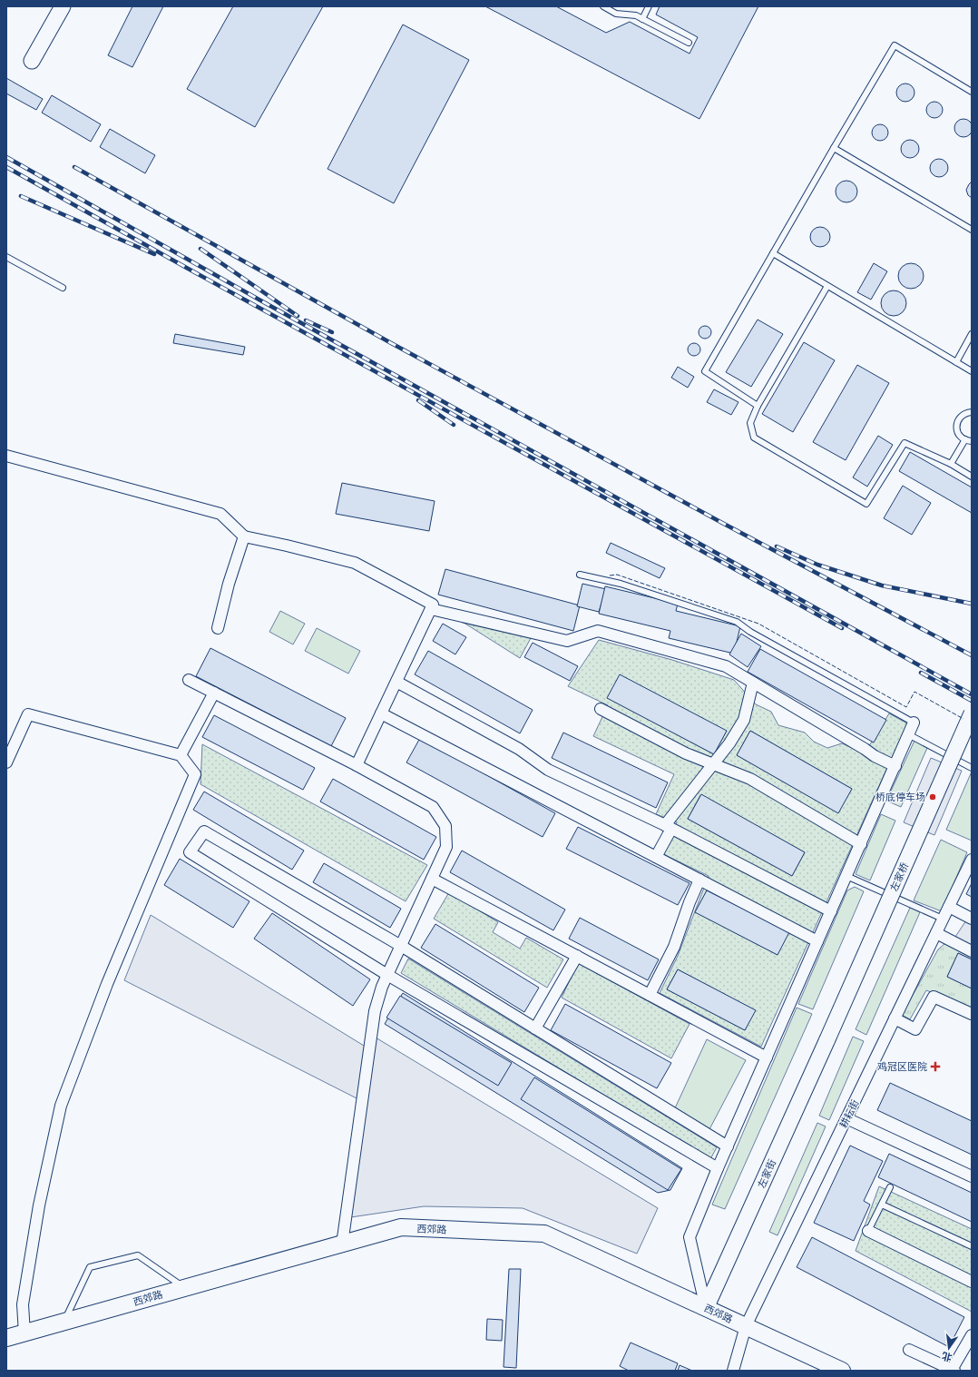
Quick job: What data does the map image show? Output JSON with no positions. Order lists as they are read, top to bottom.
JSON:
{
  "streets": {
    "main road": ["左家桥", "左家街", "西郊路"],
    "street": ["耕耘街"]
  },
  "crossings": [
    ["左家桥", "左家街"],
    ["耕耘街", "西郊路"],
    ["左家街", "西郊路"]
  ],
  "places": {
    "other": ["桥底停车场"],
    "health": ["鸡冠区医院"]
  },
  "north": "bottom"
}
